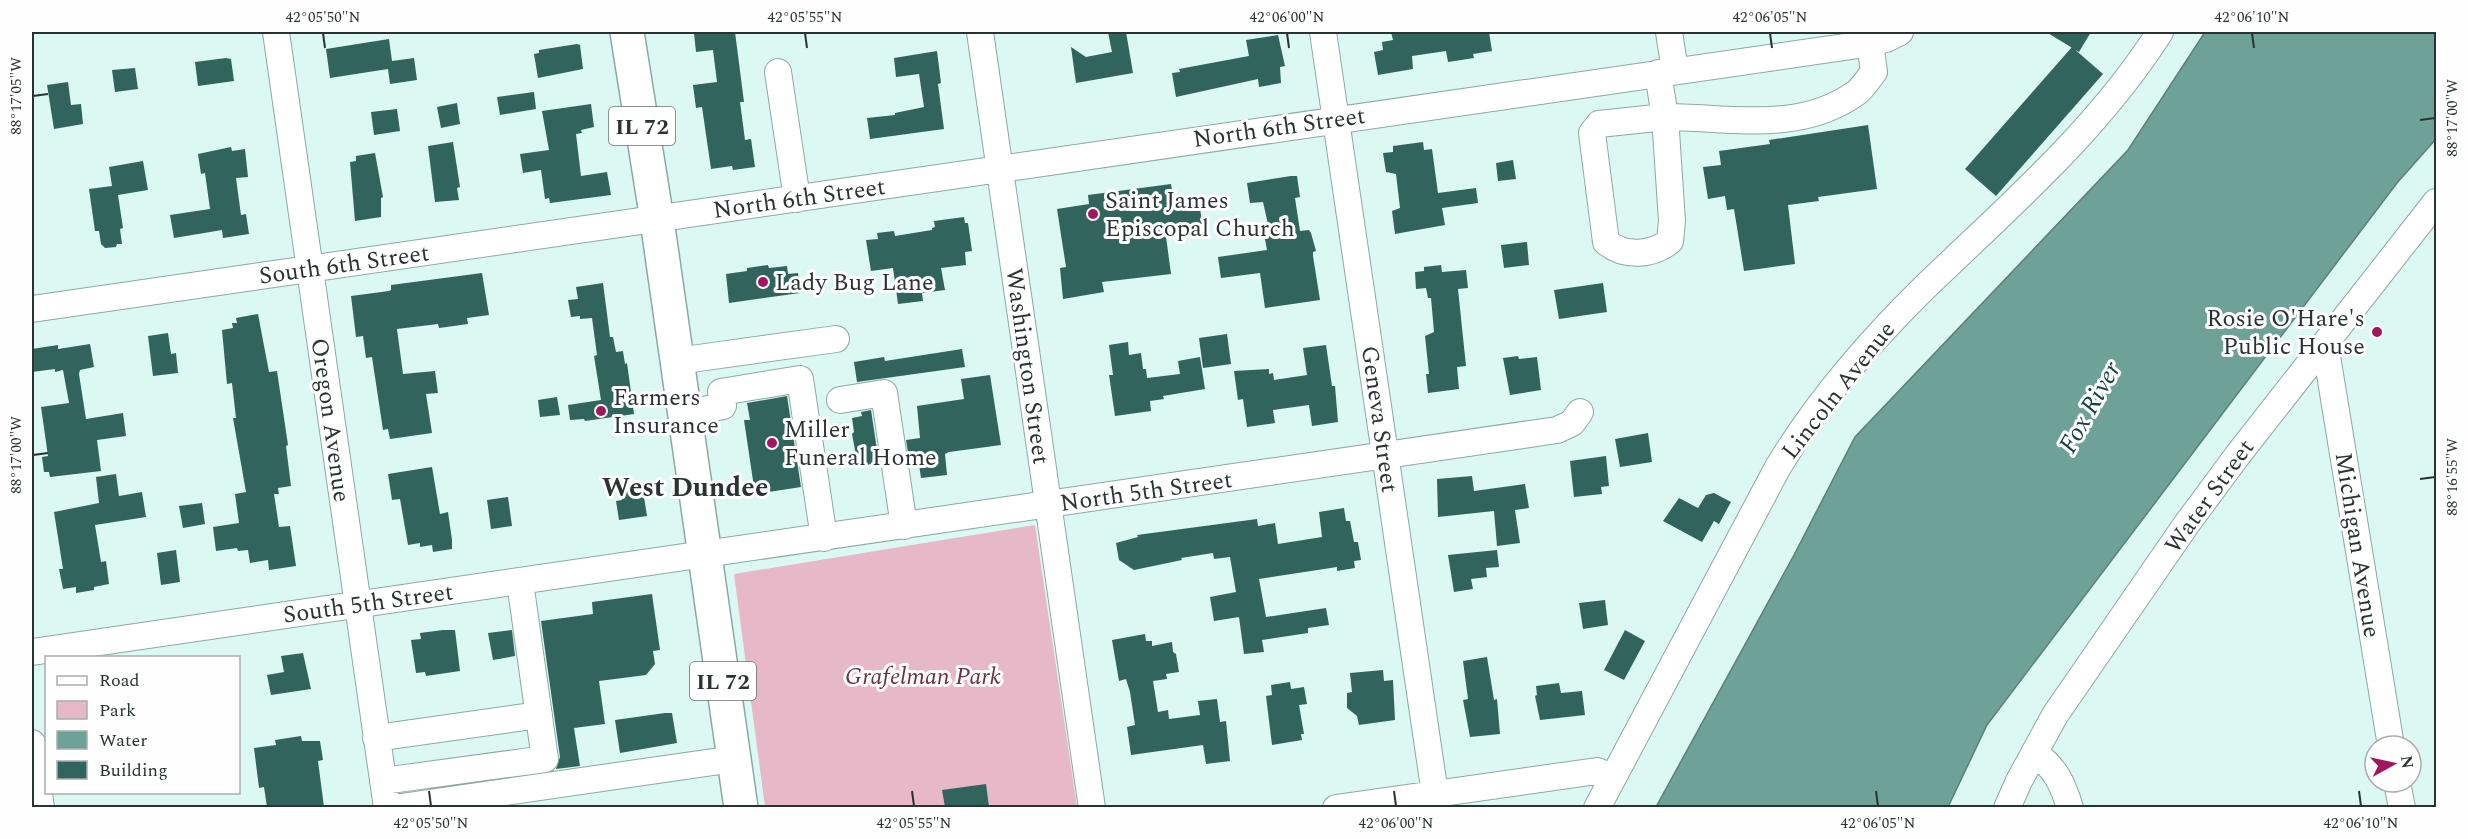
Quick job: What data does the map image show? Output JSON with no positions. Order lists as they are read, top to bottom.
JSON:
{
  "streets": {
    "main road": ["IL 72"],
    "street": [
      "North 6th Street",
      "South 6th Street",
      "Washington Street",
      "Lincoln Avenue",
      "Geneva Street",
      "Oregon Avenue",
      "North 5th Street",
      "Water Street",
      "Michigan Avenue",
      "South 5th Street"
    ]
  },
  "crossings": [
    ["IL 72", "North 6th Street"],
    ["IL 72", "South 6th Street"],
    ["IL 72", "North 5th Street"],
    ["IL 72", "South 5th Street"],
    ["North 6th Street", "South 6th Street"],
    ["North 6th Street", "Washington Street"],
    ["North 6th Street", "Geneva Street"],
    ["South 6th Street", "Oregon Avenue"],
    ["Washington Street", "North 5th Street"],
    ["Geneva Street", "North 5th Street"],
    ["Oregon Avenue", "South 5th Street"],
    ["North 5th Street", "South 5th Street"],
    ["Water Street", "Michigan Avenue"]
  ],
  "districts": ["West Dundee"],
  "water": ["Fox River"],
  "parks": ["Grafelman Park"],
  "places": [
    "Saint James Episcopal Church",
    "Lady Bug Lane",
    "Rosie O'Hare's Public House",
    "Farmers Insurance",
    "Miller Funeral Home"
  ],
  "legend": [
    "Road",
    "Park",
    "Water",
    "Building"
  ],
  "north": "right",
  "coordinates": [
    "42°05'50\"N",
    "42°05'55\"N",
    "42°06'00\"N",
    "42°06'05\"N",
    "42°06'10\"N",
    "88°17'05\"W",
    "88°17'00\"W",
    "88°16'55\"W"
  ]
}
